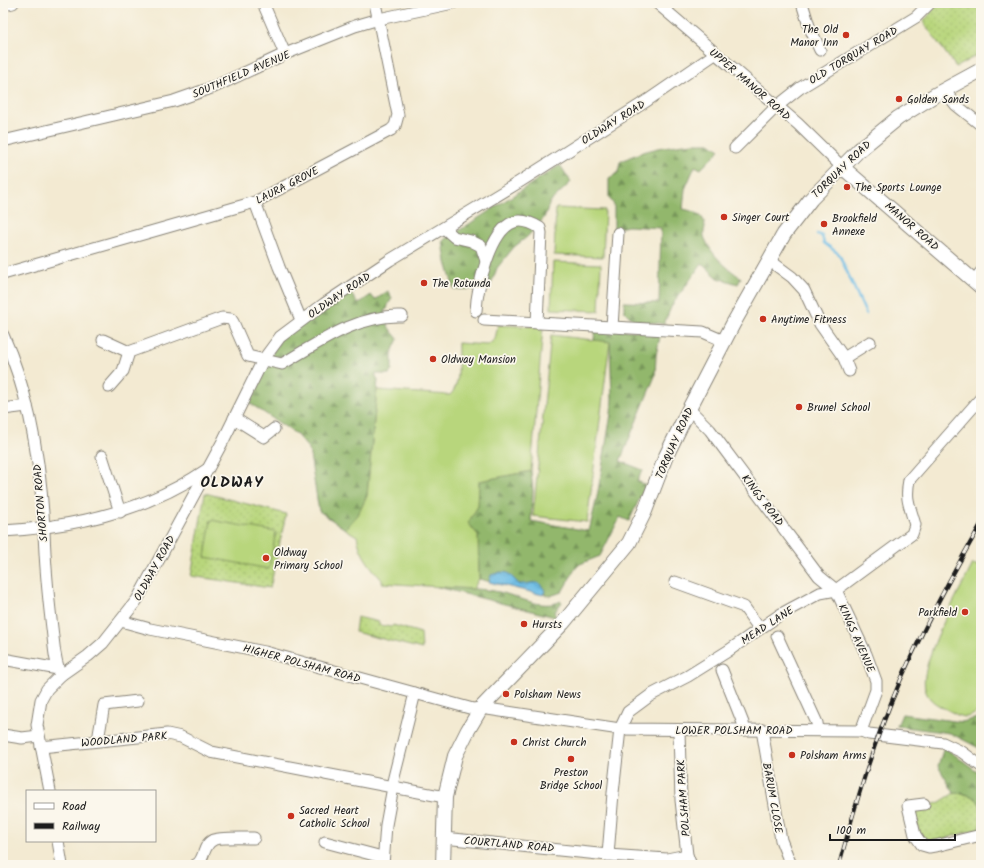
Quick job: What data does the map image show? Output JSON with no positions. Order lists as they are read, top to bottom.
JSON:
{
  "streets": {
    "main road": ["TORQUAY ROAD", "MANOR ROAD"],
    "street": [
      "OLD TORQUAY ROAD",
      "SOUTHFIELD AVENUE",
      "UPPER MANOR ROAD",
      "OLDWAY ROAD",
      "LAURA GROVE",
      "KINGS ROAD",
      "SHORTON ROAD",
      "MEAD LANE",
      "KINGS AVENUE",
      "HIGHER POLSHAM ROAD",
      "LOWER POLSHAM ROAD",
      "WOODLAND PARK",
      "POLSHAM PARK",
      "BARUM CLOSE",
      "COURTLAND ROAD"
    ]
  },
  "crossings": [
    ["OLD TORQUAY ROAD", "UPPER MANOR ROAD"],
    ["SOUTHFIELD AVENUE", "LAURA GROVE"],
    ["UPPER MANOR ROAD", "OLDWAY ROAD"],
    ["UPPER MANOR ROAD", "TORQUAY ROAD"],
    ["UPPER MANOR ROAD", "MANOR ROAD"],
    ["OLDWAY ROAD", "SHORTON ROAD"],
    ["OLDWAY ROAD", "HIGHER POLSHAM ROAD"],
    ["OLDWAY ROAD", "WOODLAND PARK"],
    ["TORQUAY ROAD", "MANOR ROAD"],
    ["TORQUAY ROAD", "KINGS ROAD"],
    ["TORQUAY ROAD", "HIGHER POLSHAM ROAD"],
    ["TORQUAY ROAD", "LOWER POLSHAM ROAD"],
    ["TORQUAY ROAD", "WOODLAND PARK"],
    ["TORQUAY ROAD", "COURTLAND ROAD"],
    ["KINGS ROAD", "MEAD LANE"],
    ["KINGS ROAD", "KINGS AVENUE"],
    ["MEAD LANE", "KINGS AVENUE"],
    ["MEAD LANE", "LOWER POLSHAM ROAD"],
    ["MEAD LANE", "COURTLAND ROAD"],
    ["KINGS AVENUE", "LOWER POLSHAM ROAD"],
    ["HIGHER POLSHAM ROAD", "LOWER POLSHAM ROAD"],
    ["LOWER POLSHAM ROAD", "POLSHAM PARK"],
    ["LOWER POLSHAM ROAD", "BARUM CLOSE"],
    ["POLSHAM PARK", "COURTLAND ROAD"]
  ],
  "districts": ["OLDWAY"],
  "places": [
    "The Old Manor Inn",
    "Golden Sands",
    "The Sports Lounge",
    "Singer Court",
    "Brookfield Annexe",
    "The Rotunda",
    "Anytime Fitness",
    "Oldway Mansion",
    "Brunel School",
    "Oldway Primary School",
    "Parkfield",
    "Hursts",
    "Polsham News",
    "Christ Church",
    "Polsham Arms",
    "Preston Bridge School",
    "Sacred Heart Catholic School"
  ],
  "legend": ["Road", "Railway"],
  "scale_bar": "100 m"
}
